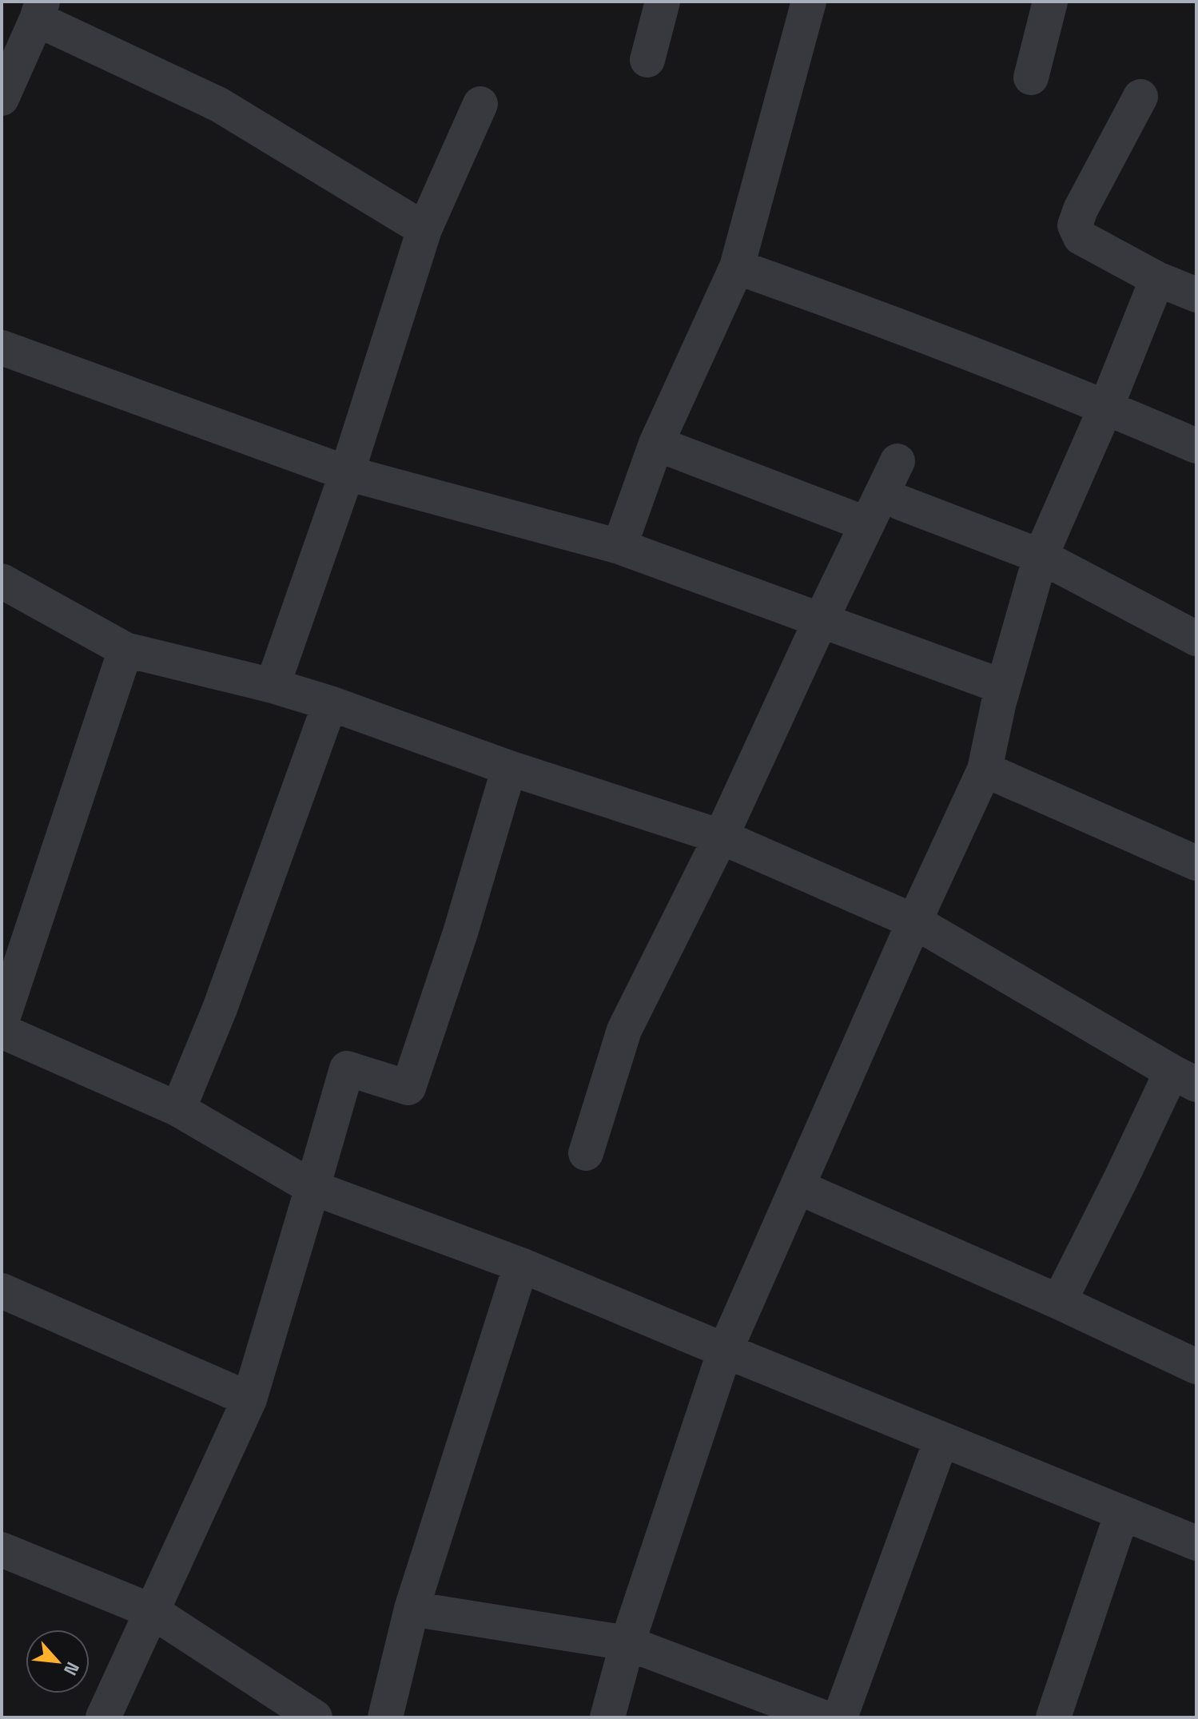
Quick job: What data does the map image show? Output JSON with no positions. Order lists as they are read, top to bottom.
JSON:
{
  "north": "bottom right"
}
